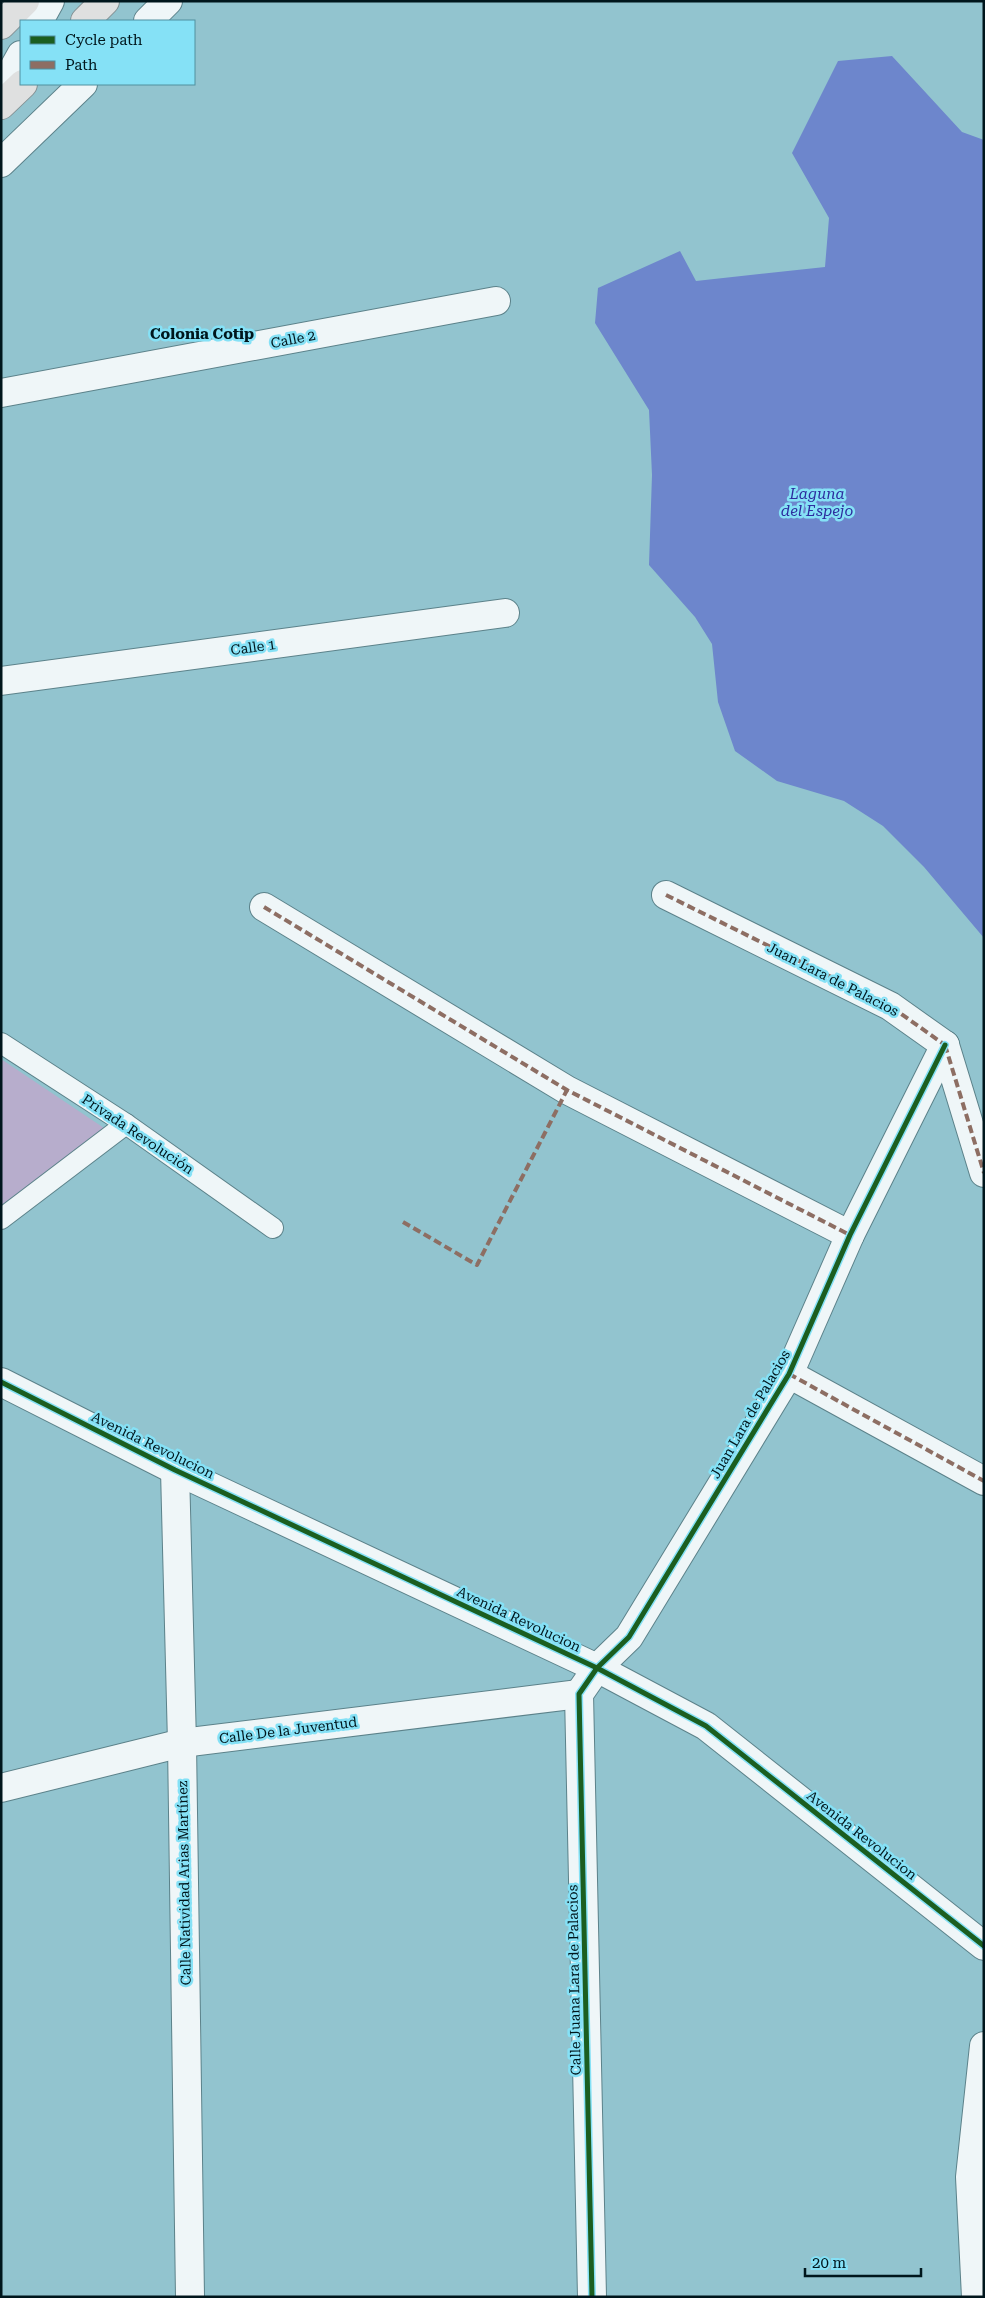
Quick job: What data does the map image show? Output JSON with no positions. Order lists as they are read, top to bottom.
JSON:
{
  "streets": {
    "street": [
      "Calle 2",
      "Calle 1",
      "Juan Lara de Palacios",
      "Avenida Revolucion",
      "Calle De la Juventud",
      "Calle Natividad Arias Martínez",
      "Calle Juana Lara de Palacios"
    ],
    "lane": ["Privada Revolución"]
  },
  "crossings": [
    ["Juan Lara de Palacios", "Avenida Revolucion"],
    ["Avenida Revolucion", "Calle Natividad Arias Martínez"],
    ["Calle De la Juventud", "Calle Natividad Arias Martínez"],
    ["Calle De la Juventud", "Calle Juana Lara de Palacios"]
  ],
  "districts": ["Colonia Cotip"],
  "water": ["Laguna del Espejo"],
  "legend": ["Cycle path", "Path"],
  "scale_bar": "20 m"
}
